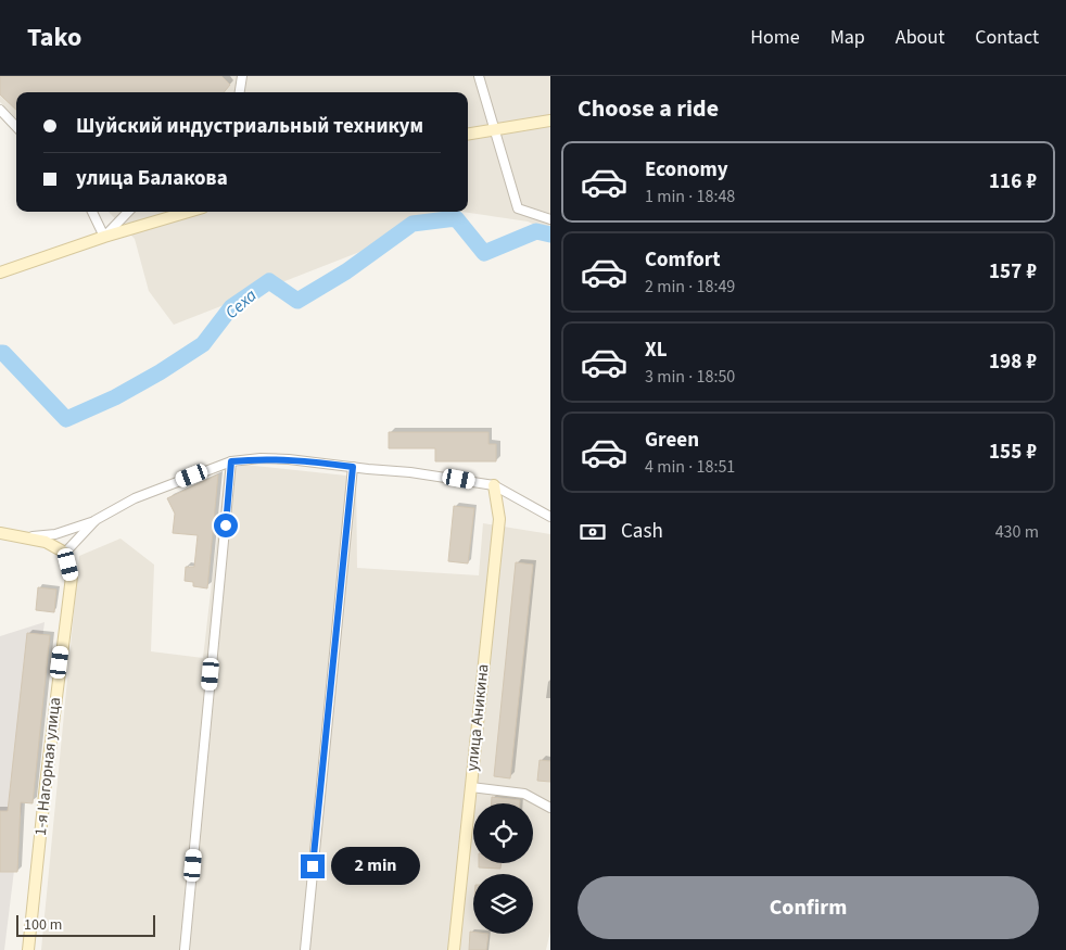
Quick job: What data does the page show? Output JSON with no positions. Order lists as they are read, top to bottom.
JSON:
{
  "streets": {
    "street": ["улица Аникина", "1-я Нагорная улица"]
  },
  "water": ["Сеха"],
  "scale_bar": "100 m",
  "page": {
    "header": "Tako",
    "nav": [
      "Home",
      "Map",
      "About",
      "Contact"
    ],
    "heading": "Choose a ride",
    "banner": ["Шуйский индустриальный техникум", "улица Балакова"],
    "list": [
      {
        "name": "Economy",
        "note": "1 min · 18:48",
        "value": "116 ₽"
      },
      {
        "name": "Comfort",
        "note": "2 min · 18:49",
        "value": "157 ₽"
      },
      {
        "name": "XL",
        "note": "3 min · 18:50",
        "value": "198 ₽"
      },
      {
        "name": "Green",
        "note": "4 min · 18:51",
        "value": "155 ₽"
      }
    ],
    "pay": ["Cash", "430 m"],
    "bubble": "2 min",
    "buttons": "Confirm",
    "scale": "100 m"
  }
}
